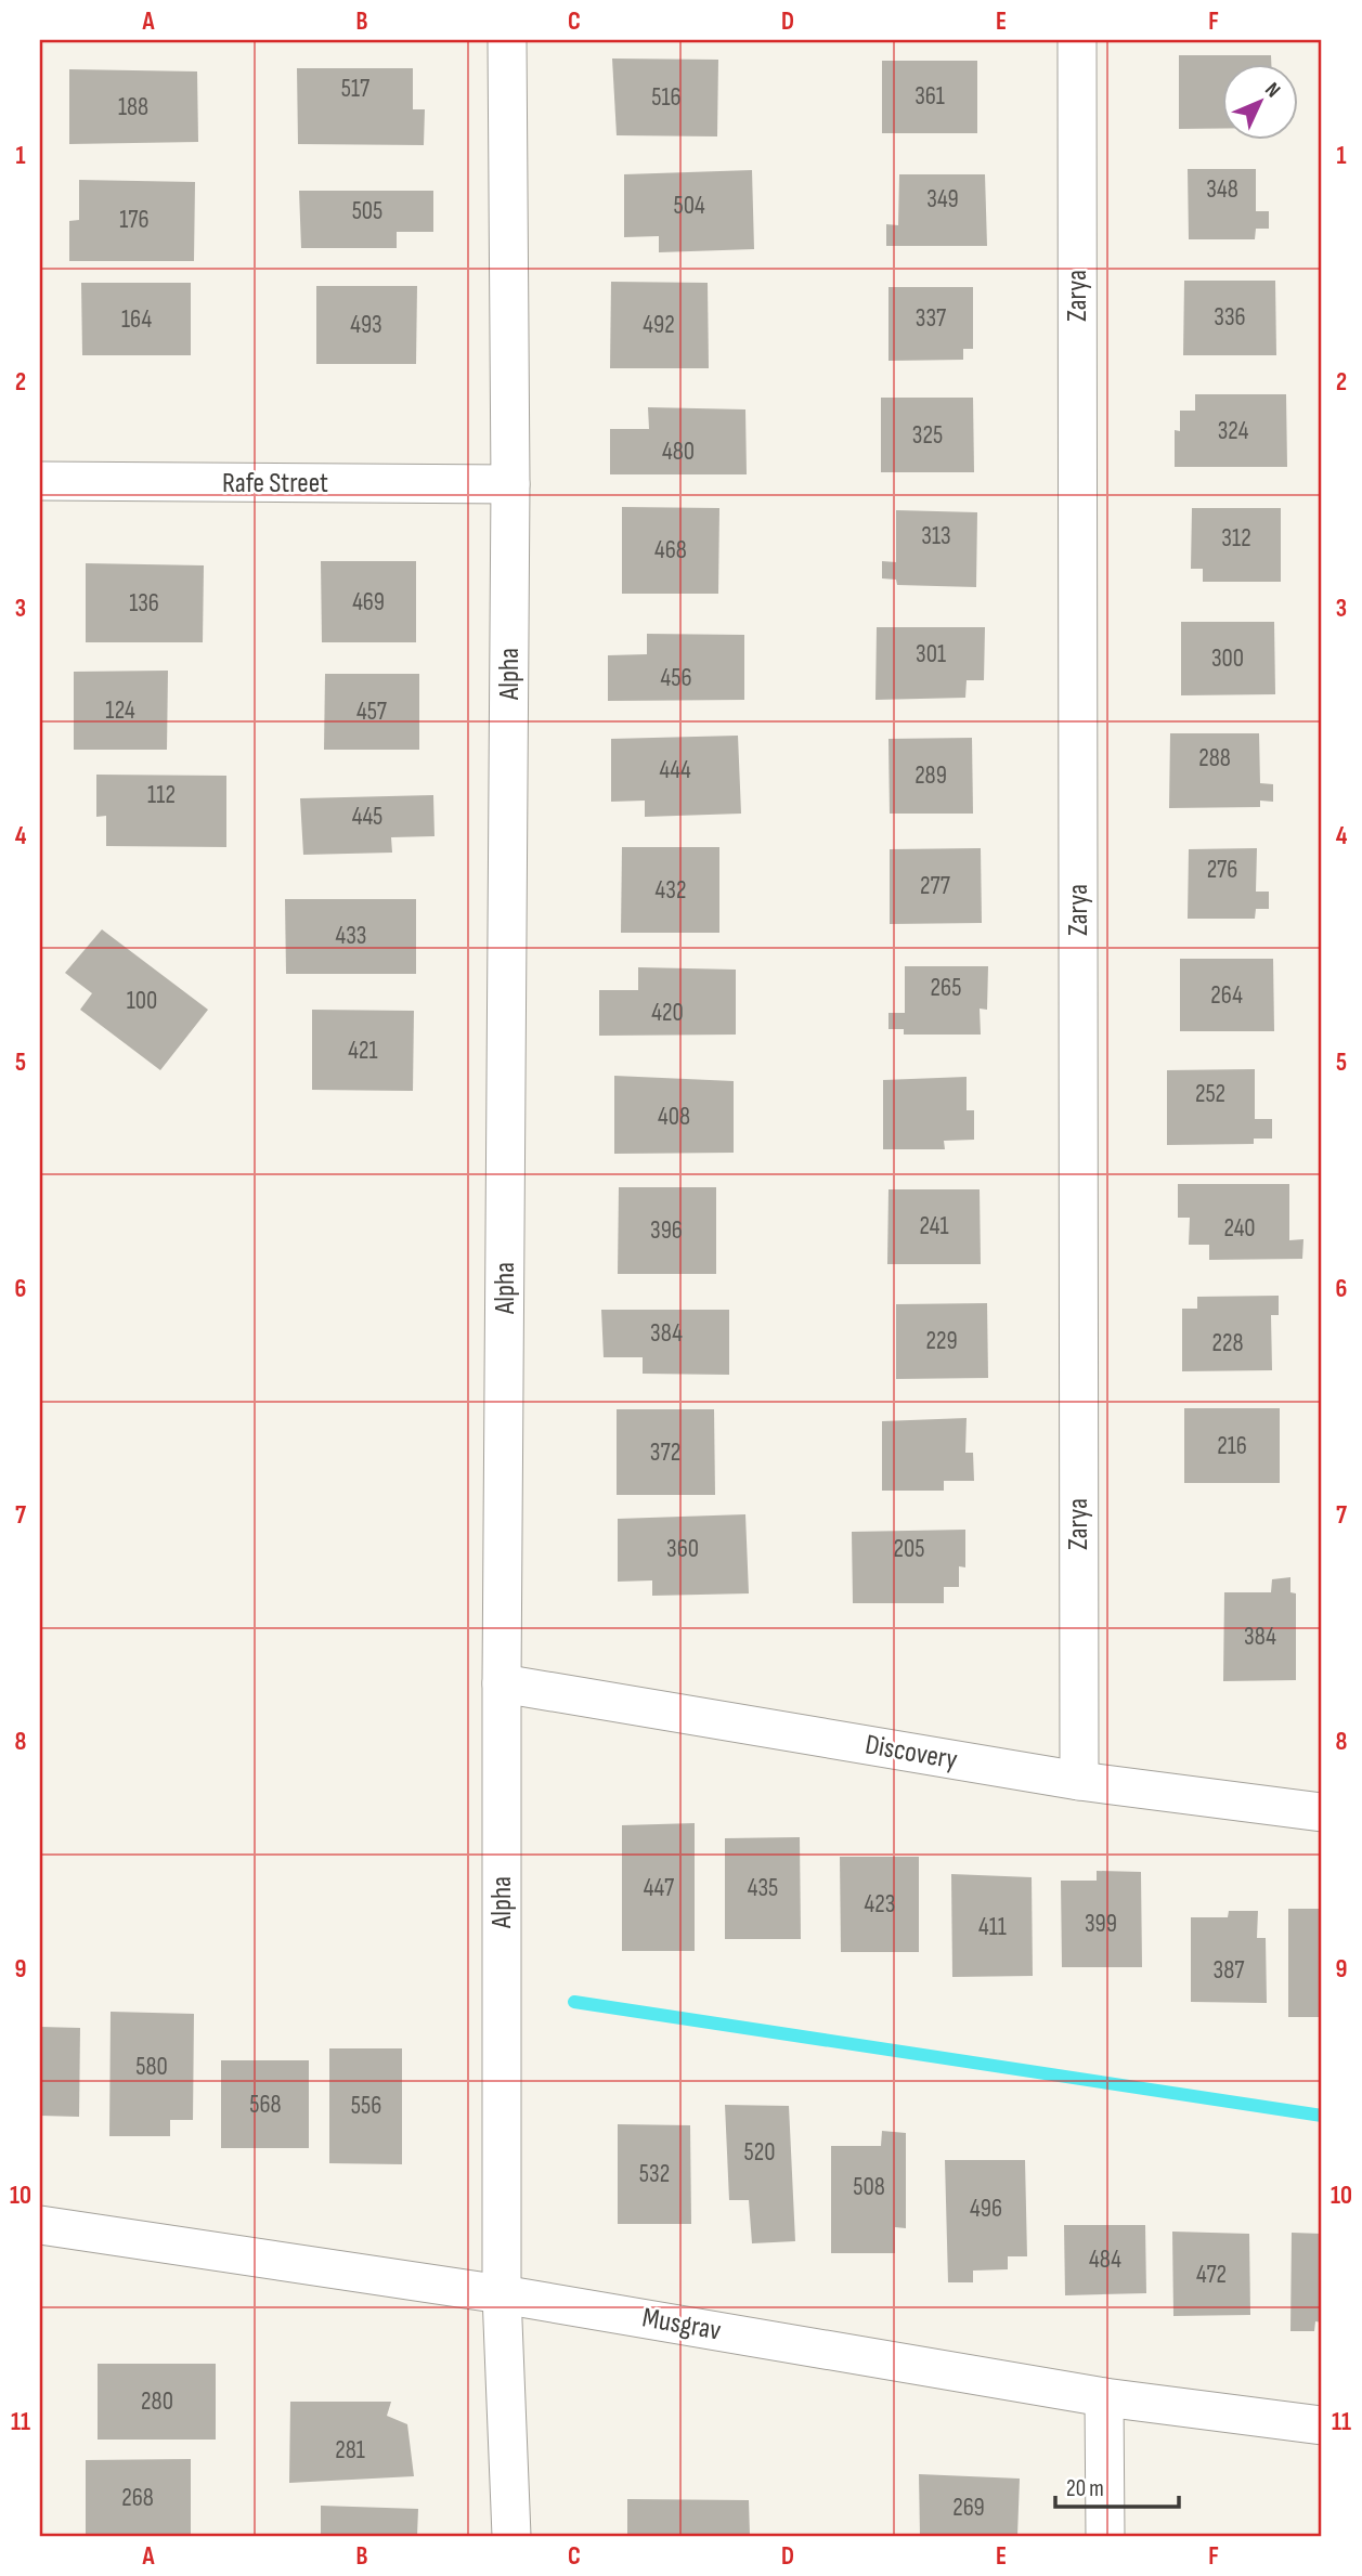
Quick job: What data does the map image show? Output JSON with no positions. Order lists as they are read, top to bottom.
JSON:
{
  "streets": {
    "street": [
      "Zarya",
      "Rafe Street",
      "Alpha",
      "Discovery",
      "Musgrav"
    ]
  },
  "crossings": [
    ["Zarya", "Discovery"],
    ["Rafe Street", "Alpha"],
    ["Alpha", "Discovery"],
    ["Alpha", "Musgrav"]
  ],
  "house_numbers": [
    "517",
    "361",
    "516",
    "188",
    "348",
    "349",
    "504",
    "505",
    "176",
    "336",
    "337",
    "164",
    "493",
    "492",
    "324",
    "325",
    "480",
    "313",
    "312",
    "468",
    "469",
    "136",
    "301",
    "300",
    "456",
    "124",
    "457",
    "288",
    "444",
    "289",
    "112",
    "445",
    "276",
    "277",
    "432",
    "433",
    "265",
    "264",
    "100",
    "420",
    "421",
    "252",
    "408",
    "241",
    "240",
    "396",
    "384",
    "229",
    "228",
    "216",
    "372",
    "360",
    "205",
    "384",
    "447",
    "435",
    "423",
    "399",
    "411",
    "387",
    "580",
    "568",
    "556",
    "520",
    "532",
    "508",
    "496",
    "484",
    "472",
    "280",
    "281",
    "268",
    "269"
  ],
  "scale_bar": "20 m",
  "north": "top right",
  "grid": {
    "columns": [
      "A",
      "B",
      "C",
      "D",
      "E",
      "F"
    ],
    "rows": [
      "1",
      "2",
      "3",
      "4",
      "5",
      "6",
      "7",
      "8",
      "9",
      "10",
      "11"
    ]
  }
}
